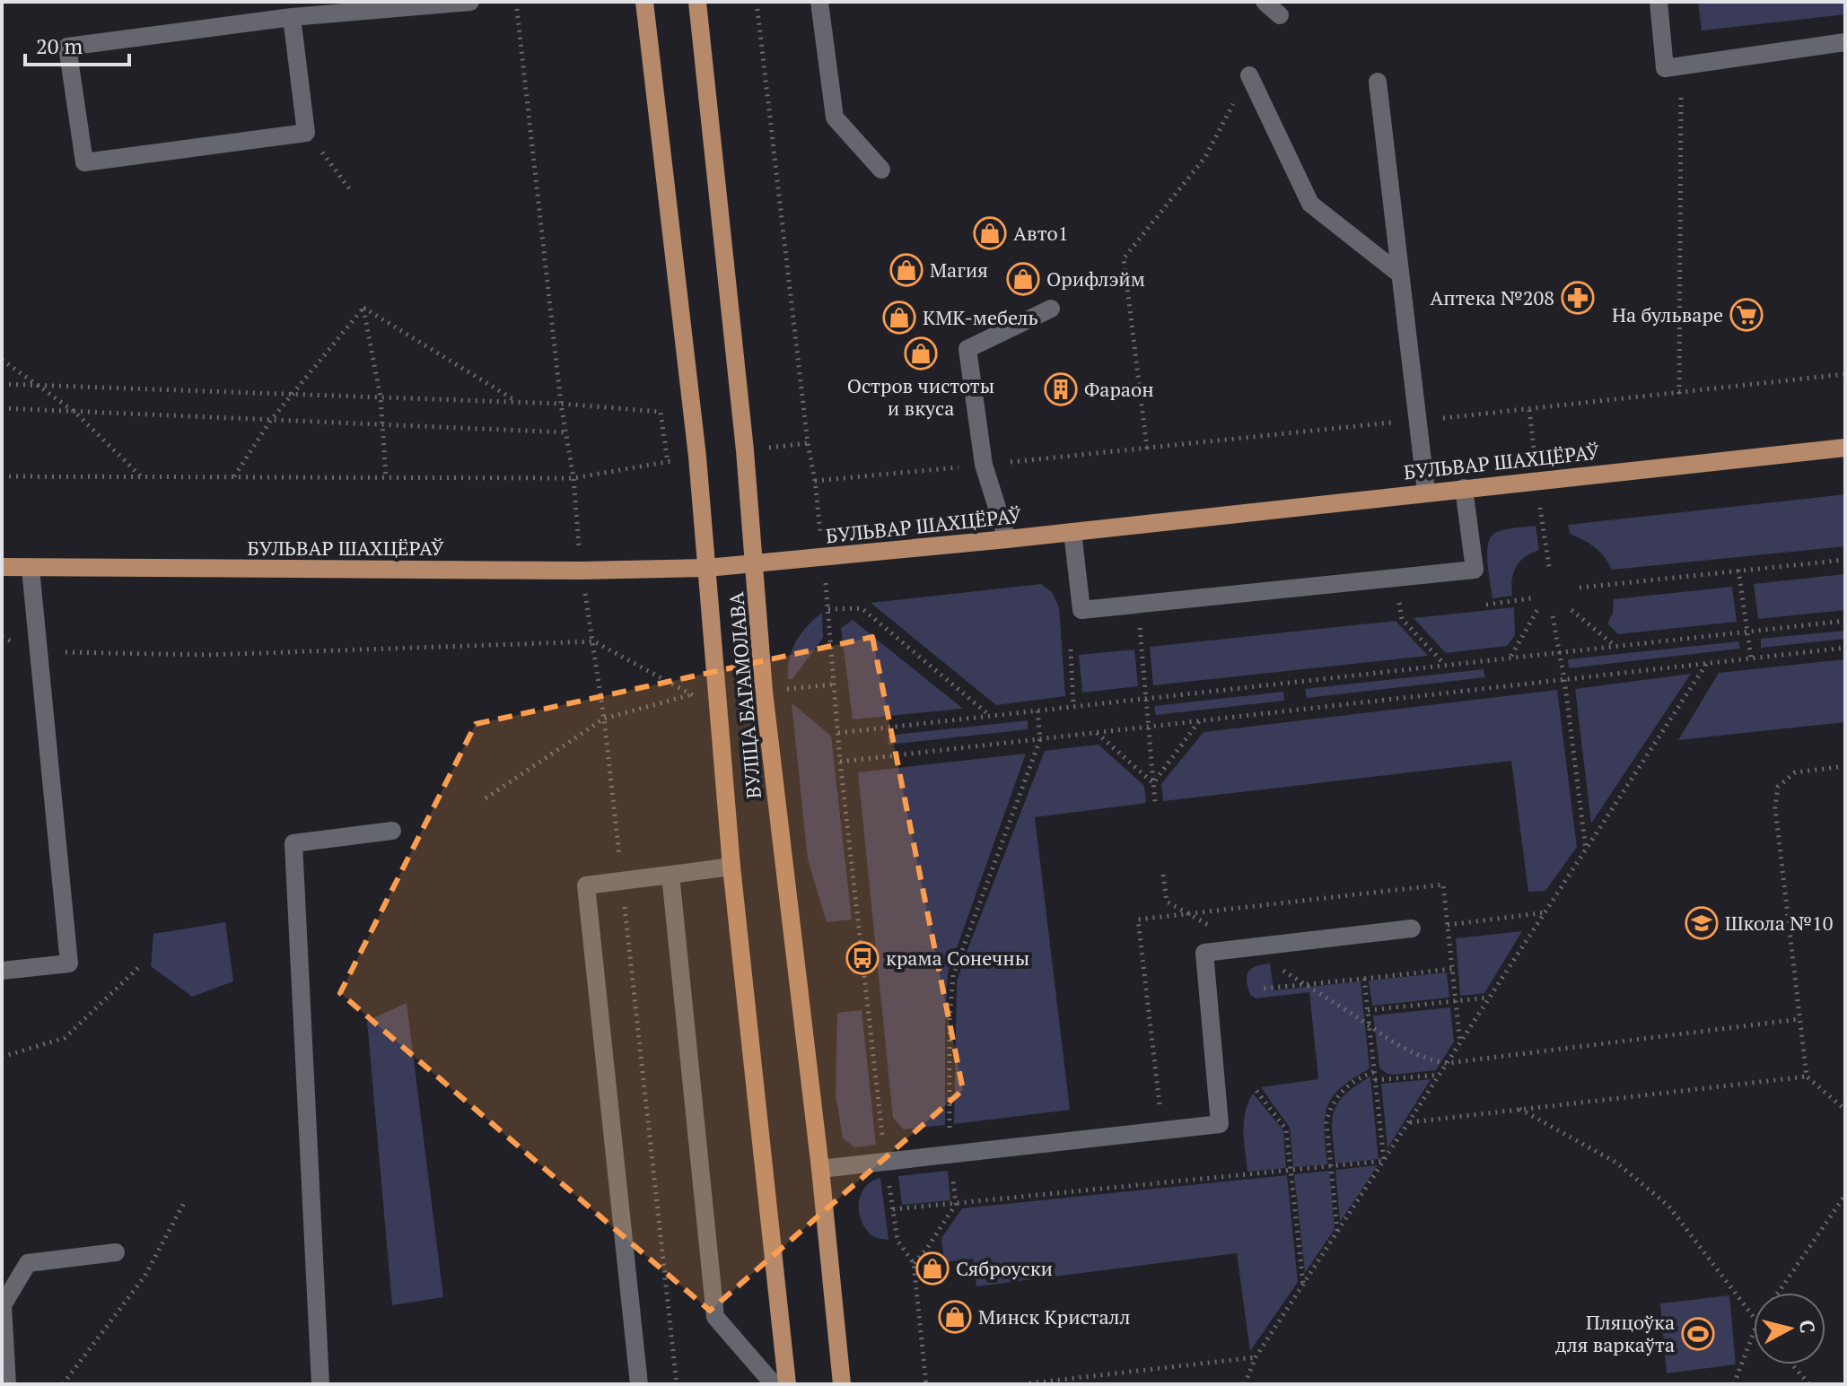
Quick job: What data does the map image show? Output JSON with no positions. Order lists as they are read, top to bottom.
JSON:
{
  "streets": {
    "main road": ["БУЛЬВАР ШАХЦЁРАЎ", "ВУЛІЦА БАГАМОЛАВА"]
  },
  "crossings": [
    ["БУЛЬВАР ШАХЦЁРАЎ", "ВУЛІЦА БАГАМОЛАВА"]
  ],
  "places": {
    "shop": [
      "Авто1",
      "Магия",
      "Орифлэйм",
      "КМК-мебель",
      "Остров чистоты и вкуса",
      "Сяброуски",
      "Минск Кристалл"
    ],
    "pharmacy": ["Аптека №208"],
    "supermarket": ["На бульваре"],
    "building": ["Фараон"],
    "school or university": ["Школа №10"],
    "bus stop": ["крама Сонечны"],
    "sports": ["Пляцоўка для варкаўта"]
  },
  "scale_bar": "20 m",
  "north": "right"
}
